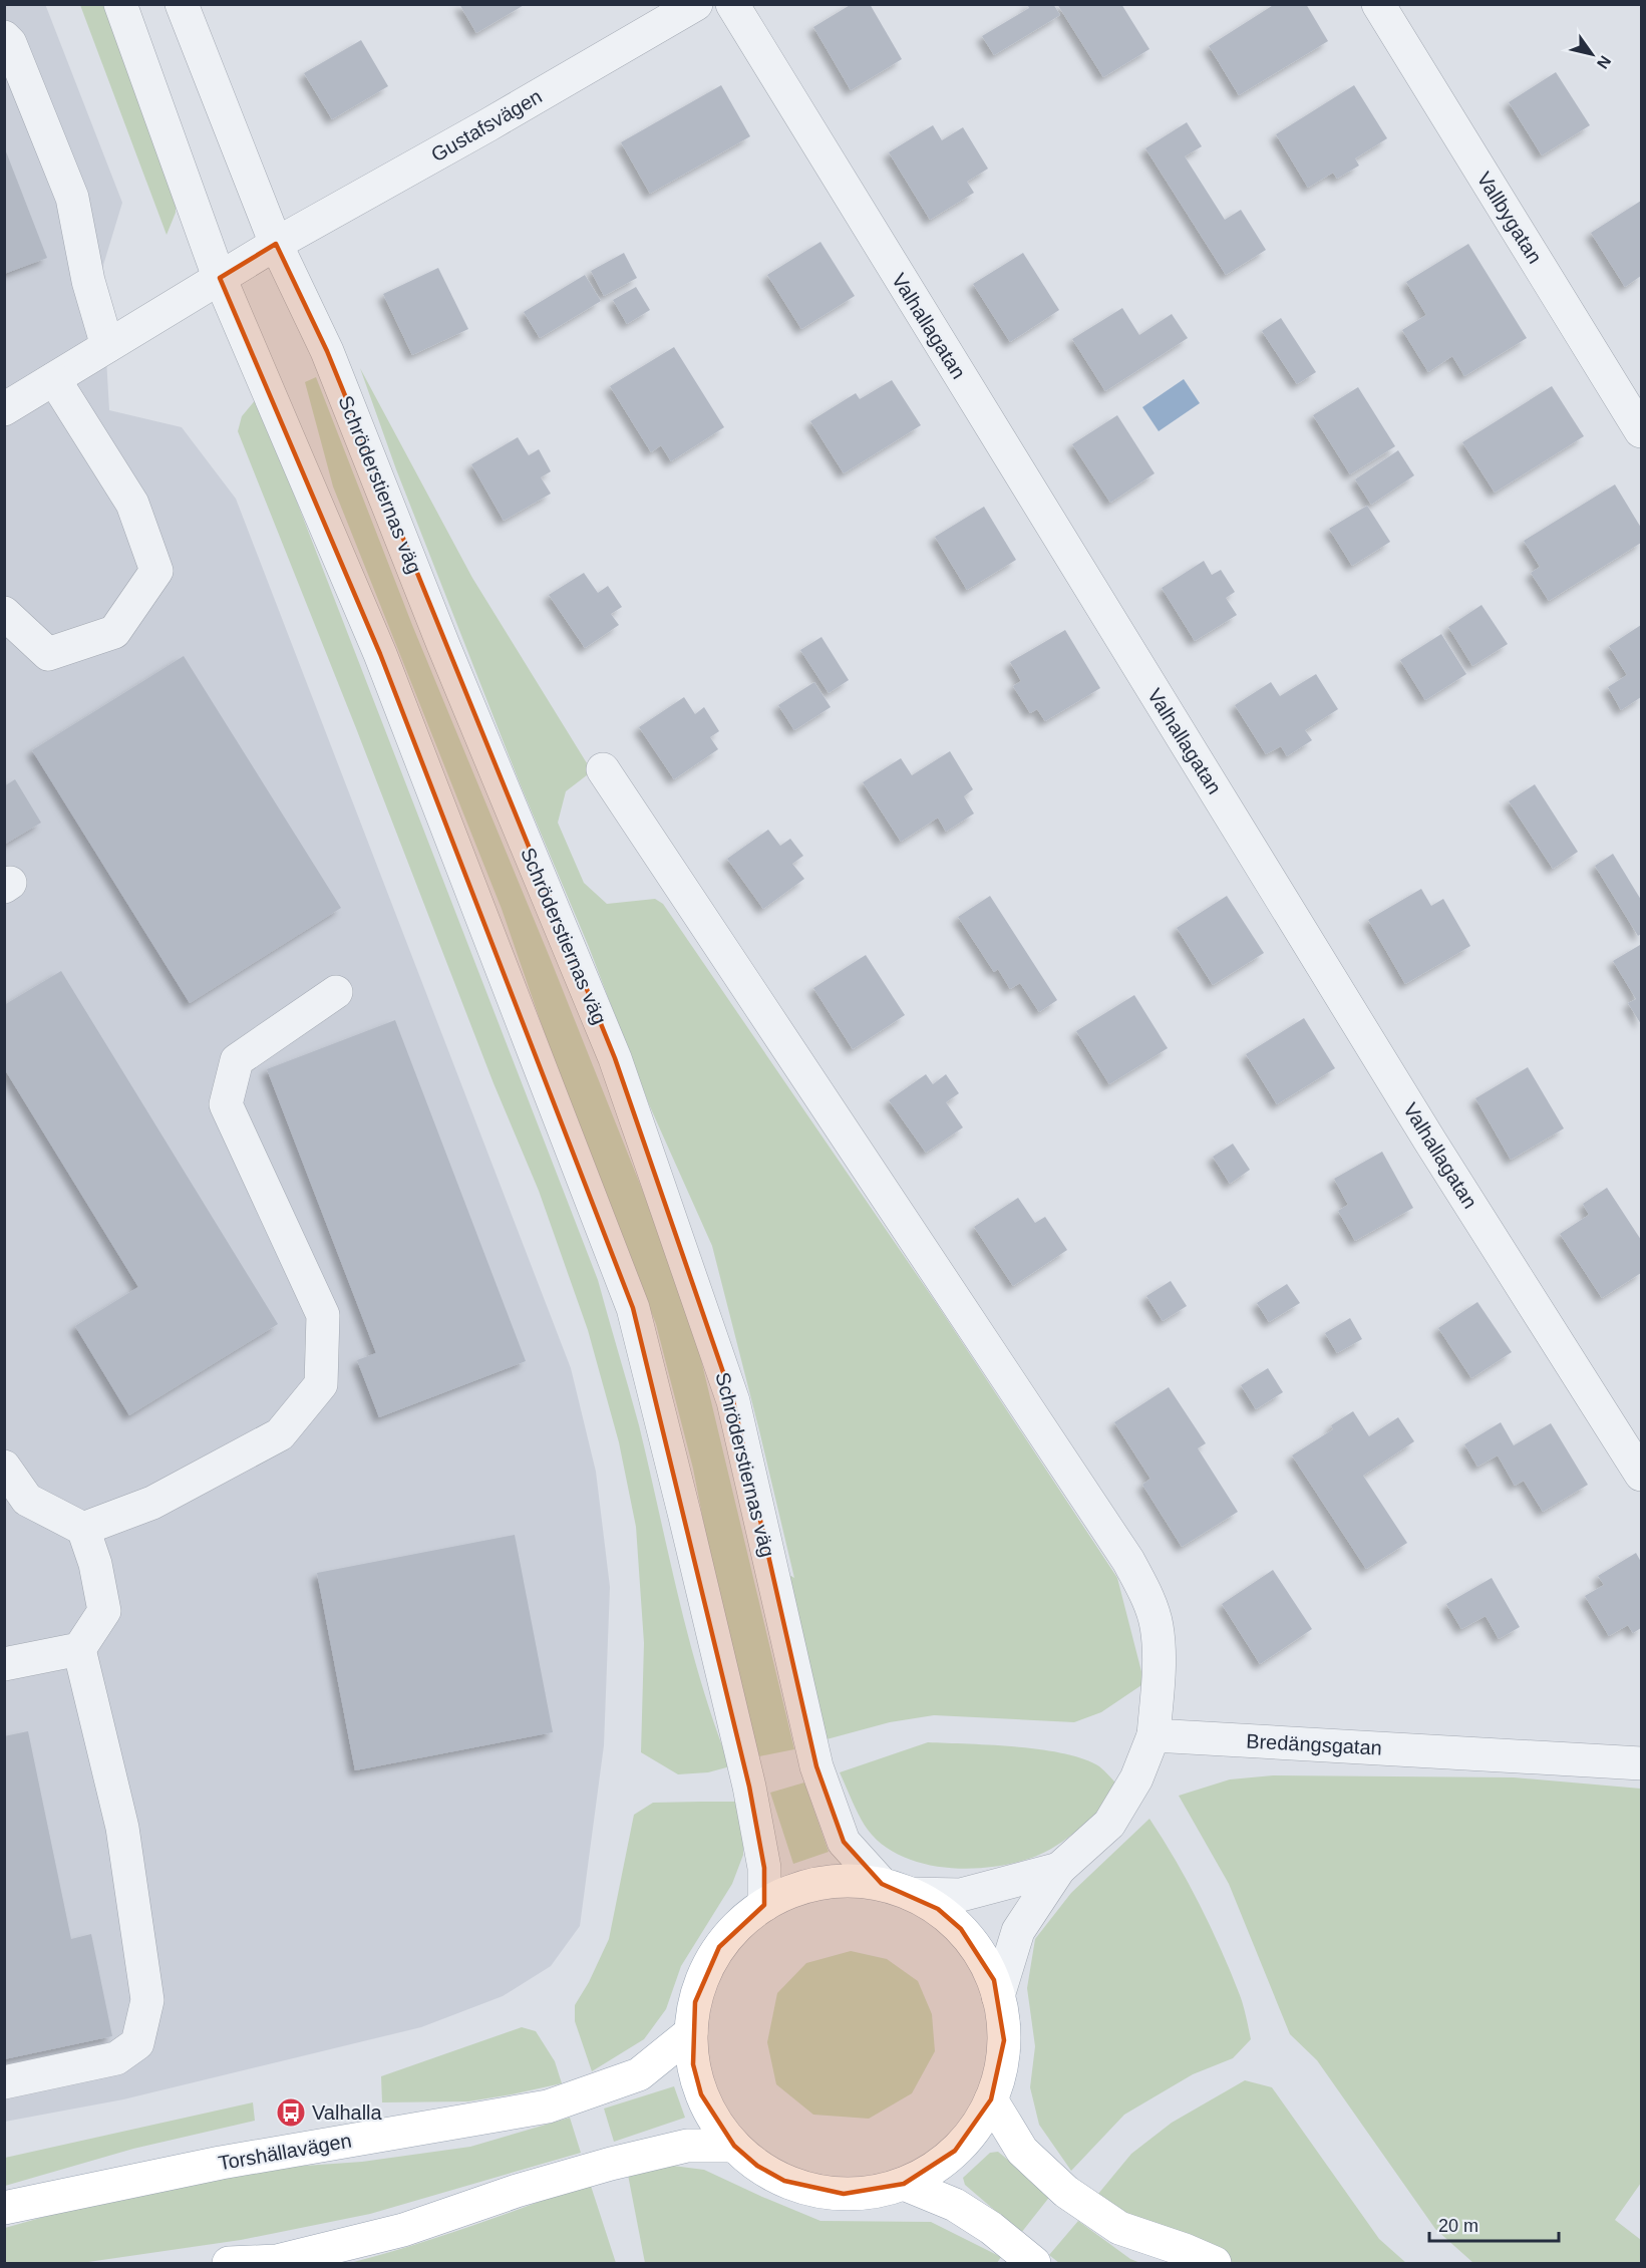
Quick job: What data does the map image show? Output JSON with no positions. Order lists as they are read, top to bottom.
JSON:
{
  "streets": {
    "main road": ["Torshällavägen"],
    "street": [
      "Gustafsvägen",
      "Vallbygatan",
      "Valhallagatan",
      "Schröderstiernas väg",
      "Bredängsgatan"
    ]
  },
  "crossings": [
    ["Gustafsvägen", "Schröderstiernas väg"]
  ],
  "places": {
    "bus stop": ["Valhalla"]
  },
  "scale_bar": "20 m",
  "north": "bottom right"
}
